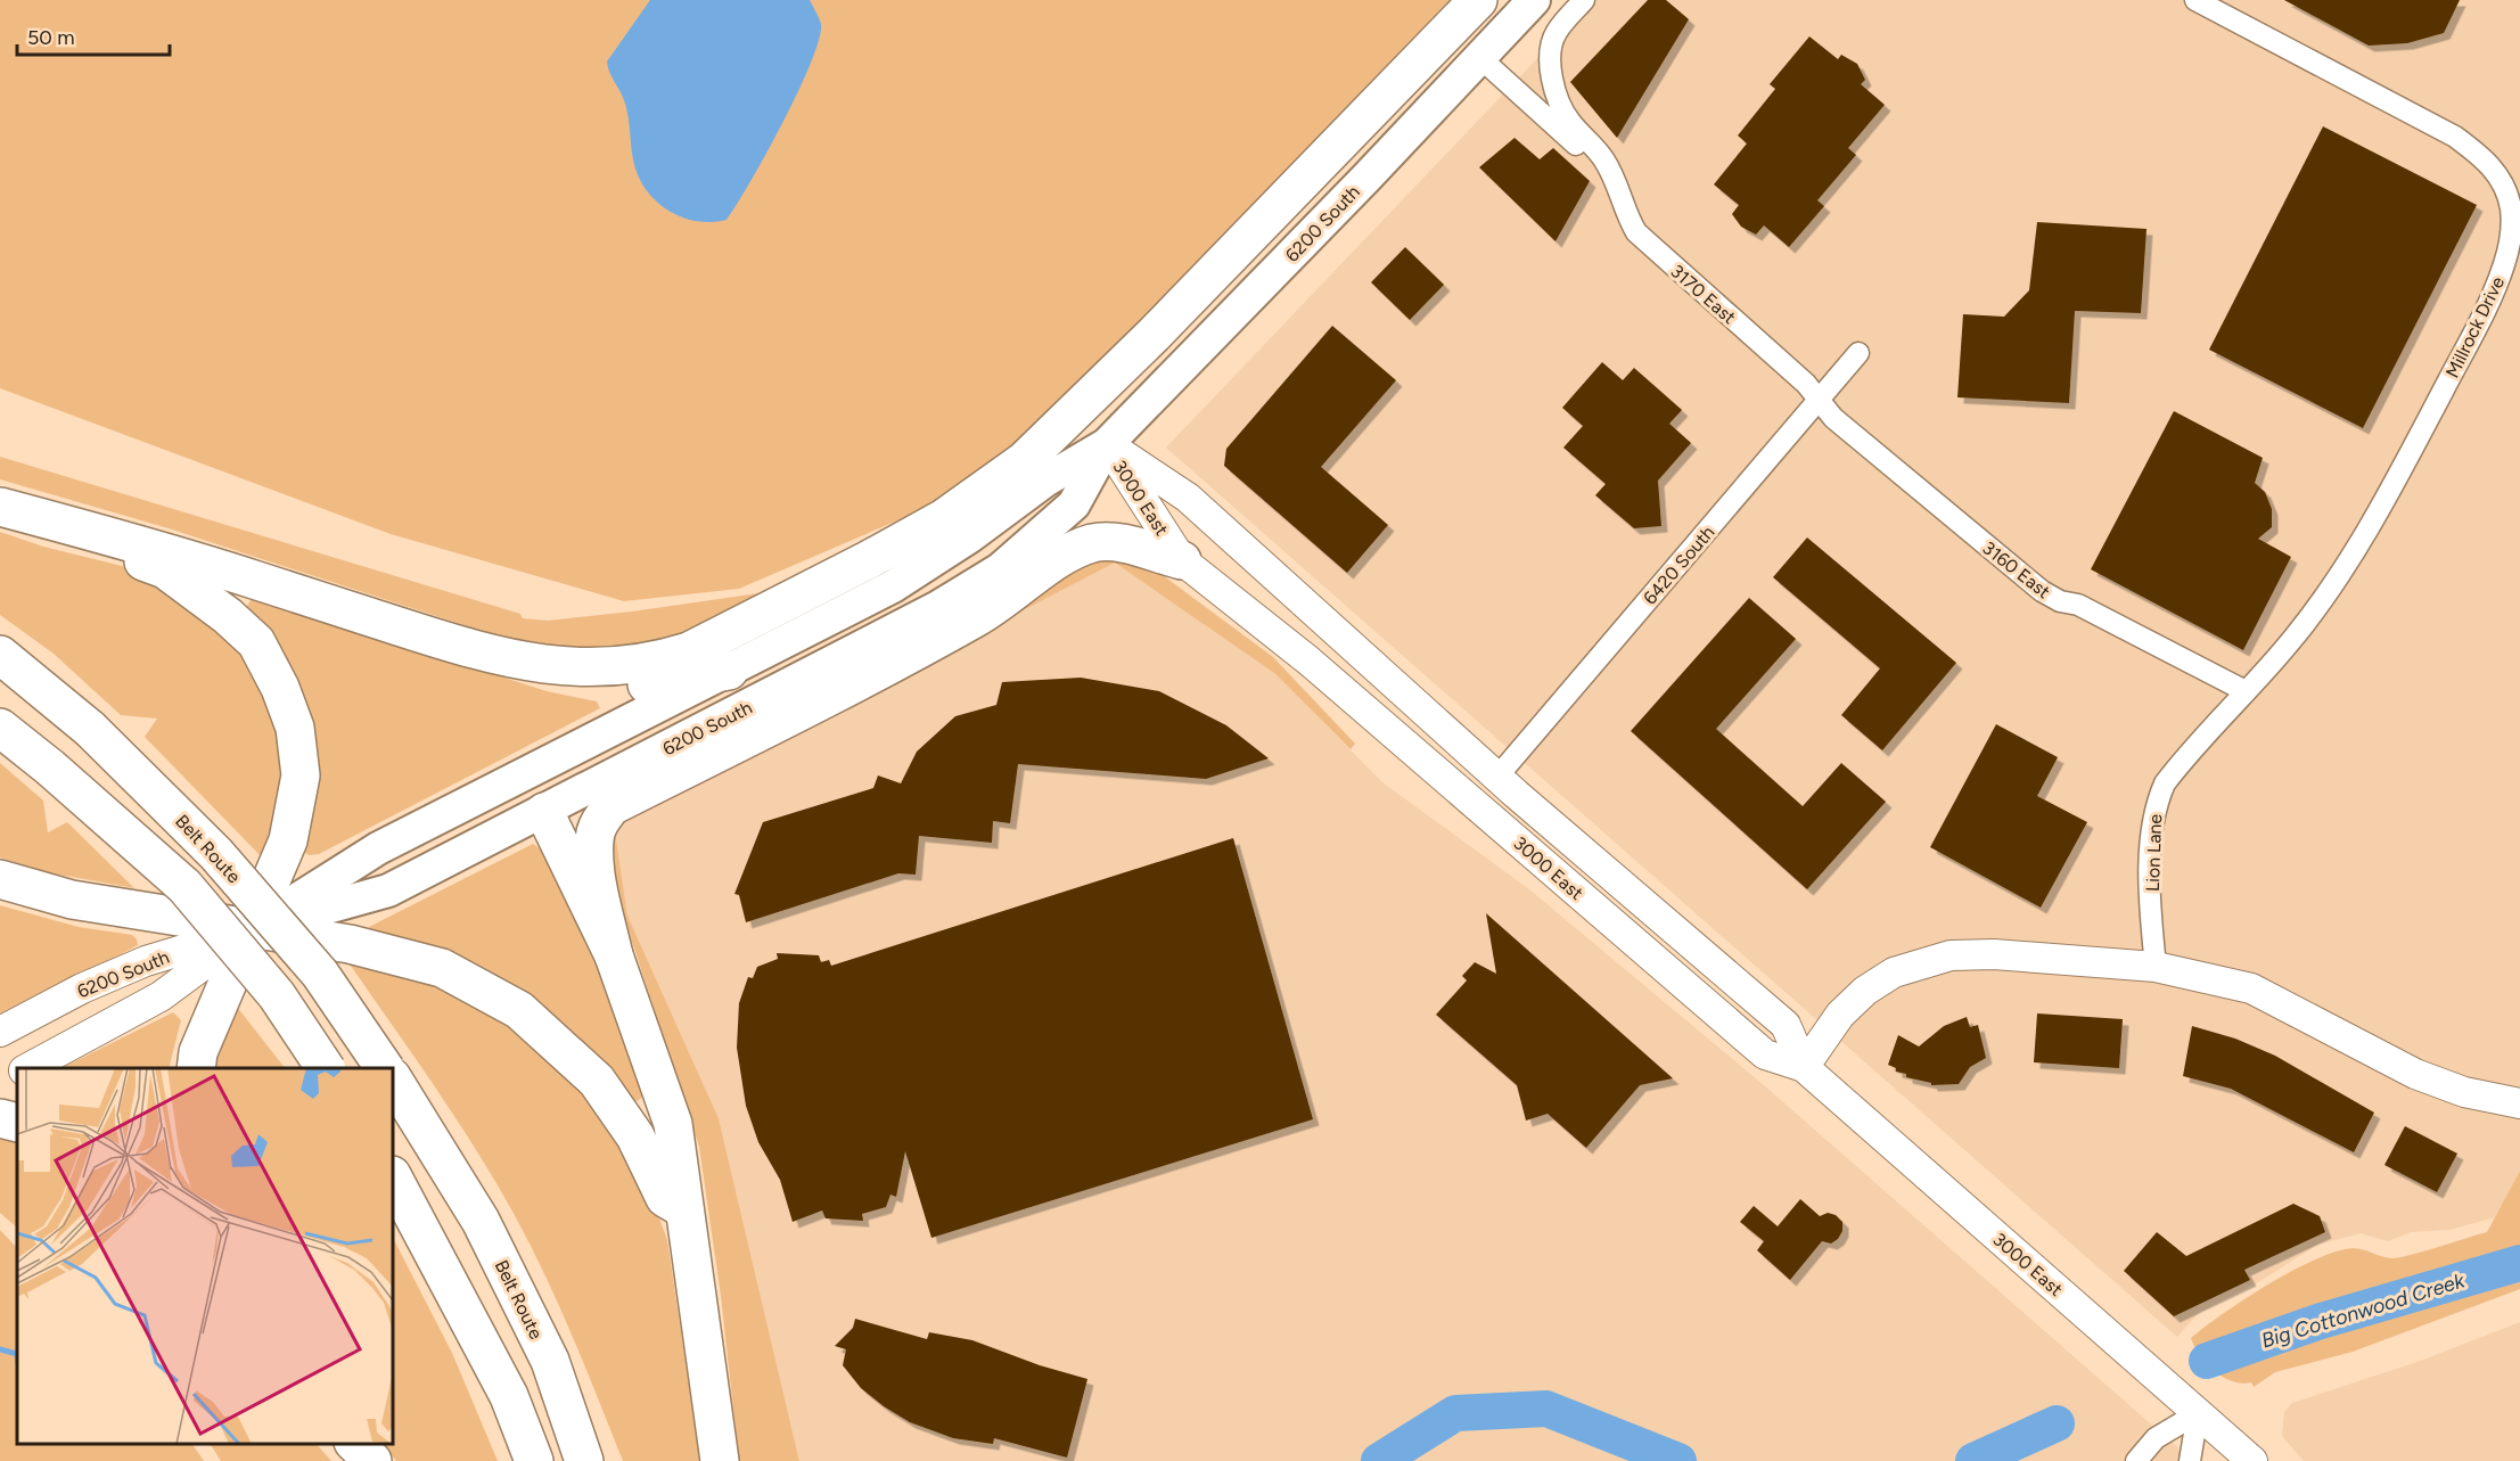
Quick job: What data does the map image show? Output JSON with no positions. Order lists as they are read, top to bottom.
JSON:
{
  "streets": {
    "highway": ["Belt Route"],
    "main road": ["6200 South", "3000 East"],
    "street": [
      "3170 East",
      "Millrock Drive",
      "6420 South",
      "3160 East",
      "Lion Lane"
    ]
  },
  "crossings": [
    ["6200 South", "3000 East"],
    ["3170 East", "6420 South"],
    ["3170 East", "3160 East"],
    ["Millrock Drive", "3160 East"],
    ["Millrock Drive", "Lion Lane"],
    ["3000 East", "6420 South"],
    ["6420 South", "3160 East"],
    ["3160 East", "Lion Lane"]
  ],
  "water": ["Big Cottonwood Creek"],
  "scale_bar": "50 m"
}
